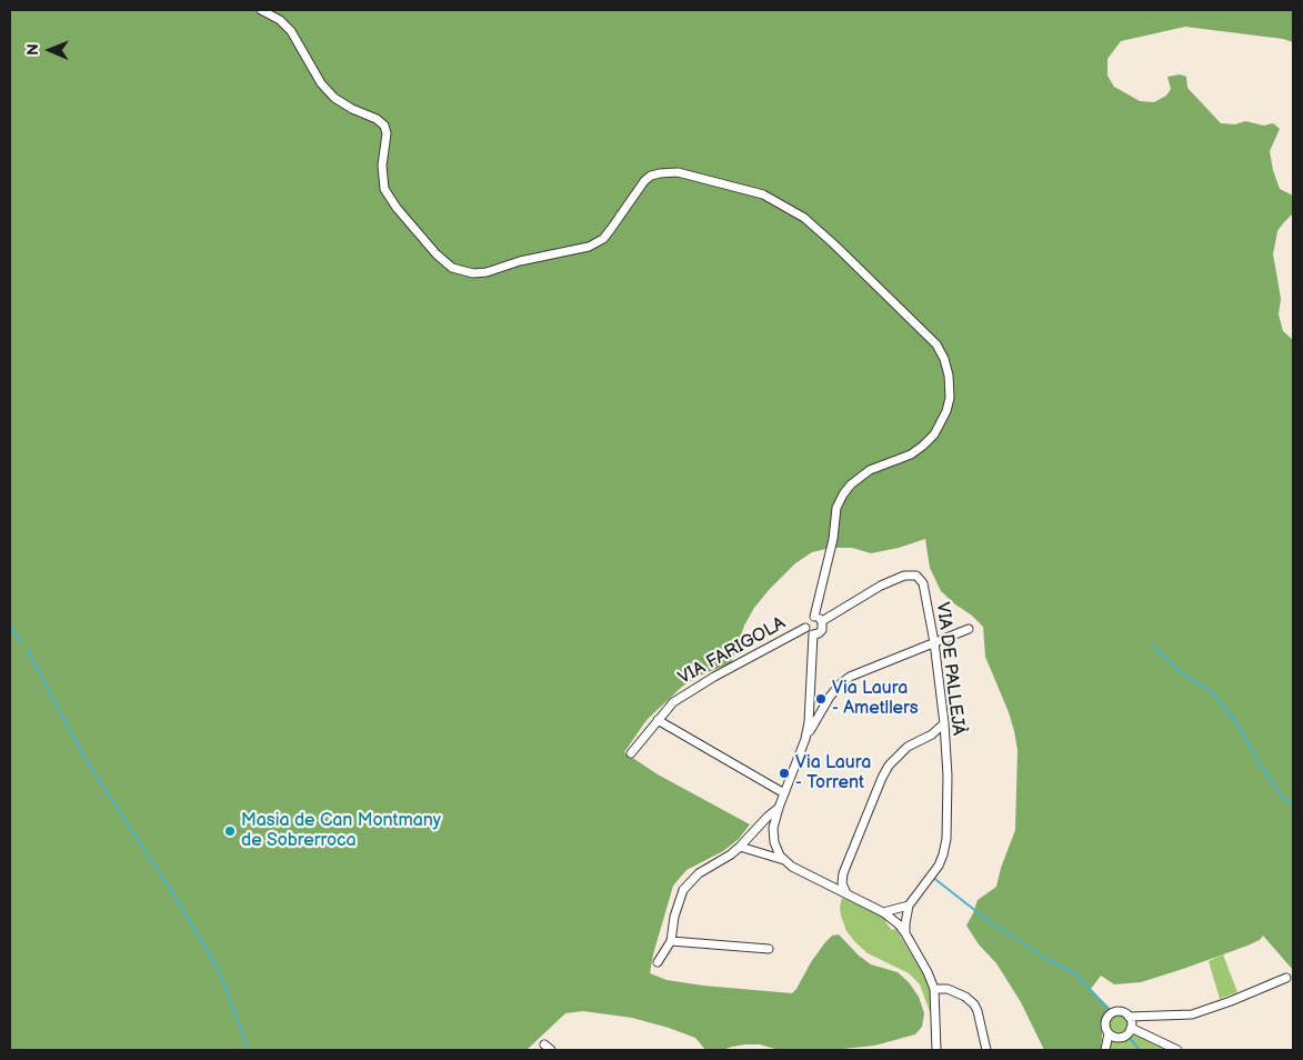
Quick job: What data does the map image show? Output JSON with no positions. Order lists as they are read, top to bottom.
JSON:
{
  "streets": {
    "street": ["VIA FARIGOLA", "VIA DE PALLEJÀ"]
  },
  "crossings": [
    ["VIA FARIGOLA", "VIA DE PALLEJÀ"]
  ],
  "places": ["Via Laura - Ametllers", "Via Laura - Torrent", "Masia de Can Montmany de Sobrerroca"],
  "north": "left"
}
